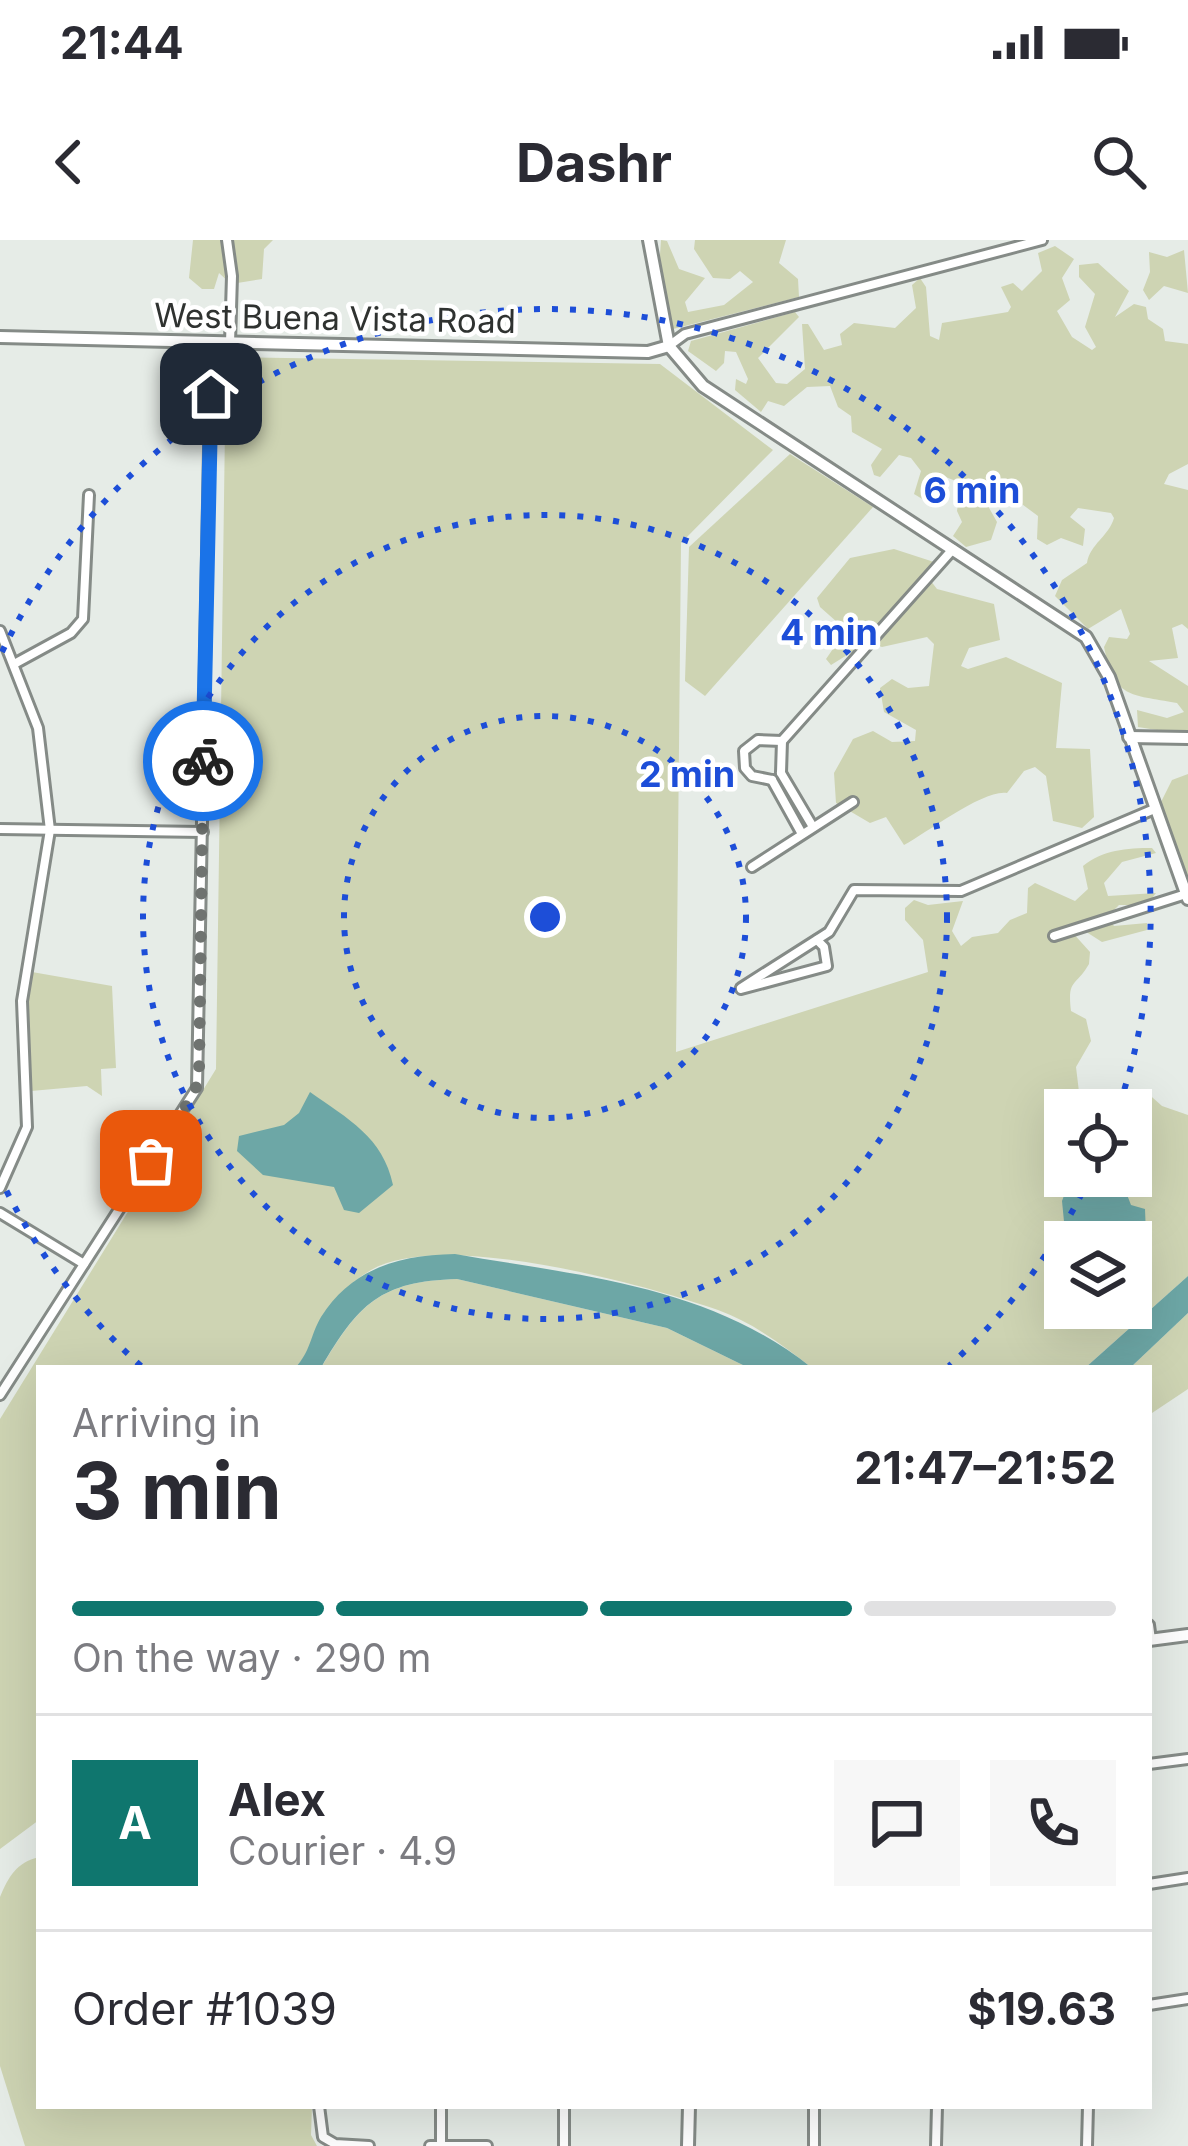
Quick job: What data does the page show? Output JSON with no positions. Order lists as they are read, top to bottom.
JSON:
{
  "streets": {
    "main road": ["West Buena Vista Road"]
  },
  "page": {
    "status": "21:44",
    "header": "Dashr",
    "heading": ["3 min", "Arriving in", "21:47–21:52"],
    "panel": [
      "Alex",
      "Courier · 4.9",
      "Order #1039",
      "$19.63"
    ],
    "bar": "On the way · 290 m",
    "round": "A"
  },
  "rings": ["6 min", "4 min", "2 min"]
}
